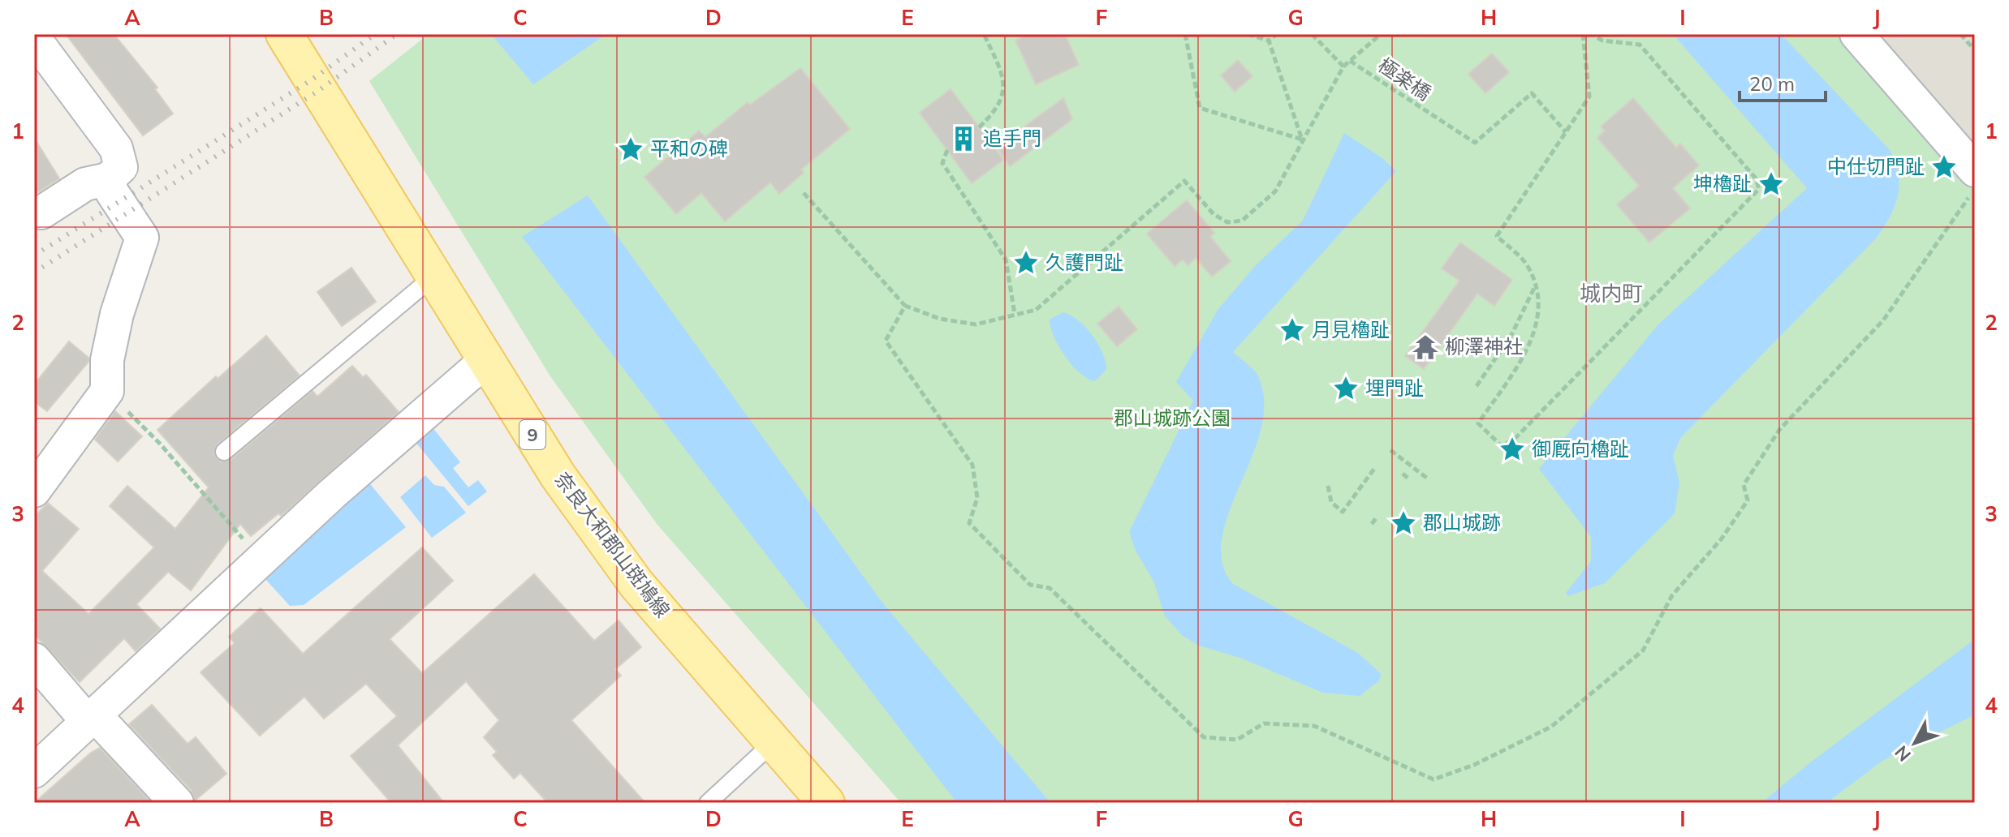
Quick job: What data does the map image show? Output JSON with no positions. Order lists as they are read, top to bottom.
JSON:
{
  "streets": {
    "main road": ["9", "奈良大和郡山斑鳩線"],
    "path": ["極楽橋"]
  },
  "districts": ["城内町"],
  "parks": ["郡山城跡公園"],
  "places": {
    "building": ["追手門"],
    "place": [
      "平和の碑",
      "中仕切門趾",
      "坤櫓趾",
      "久護門趾",
      "月見櫓趾",
      "埋門趾",
      "御厩向櫓趾",
      "郡山城跡"
    ],
    "temple": ["柳澤神社"]
  },
  "scale_bar": "20 m",
  "north": "bottom left",
  "grid": {
    "columns": [
      "A",
      "B",
      "C",
      "D",
      "E",
      "F",
      "G",
      "H",
      "I",
      "J"
    ],
    "rows": [
      "1",
      "2",
      "3",
      "4"
    ]
  }
}
